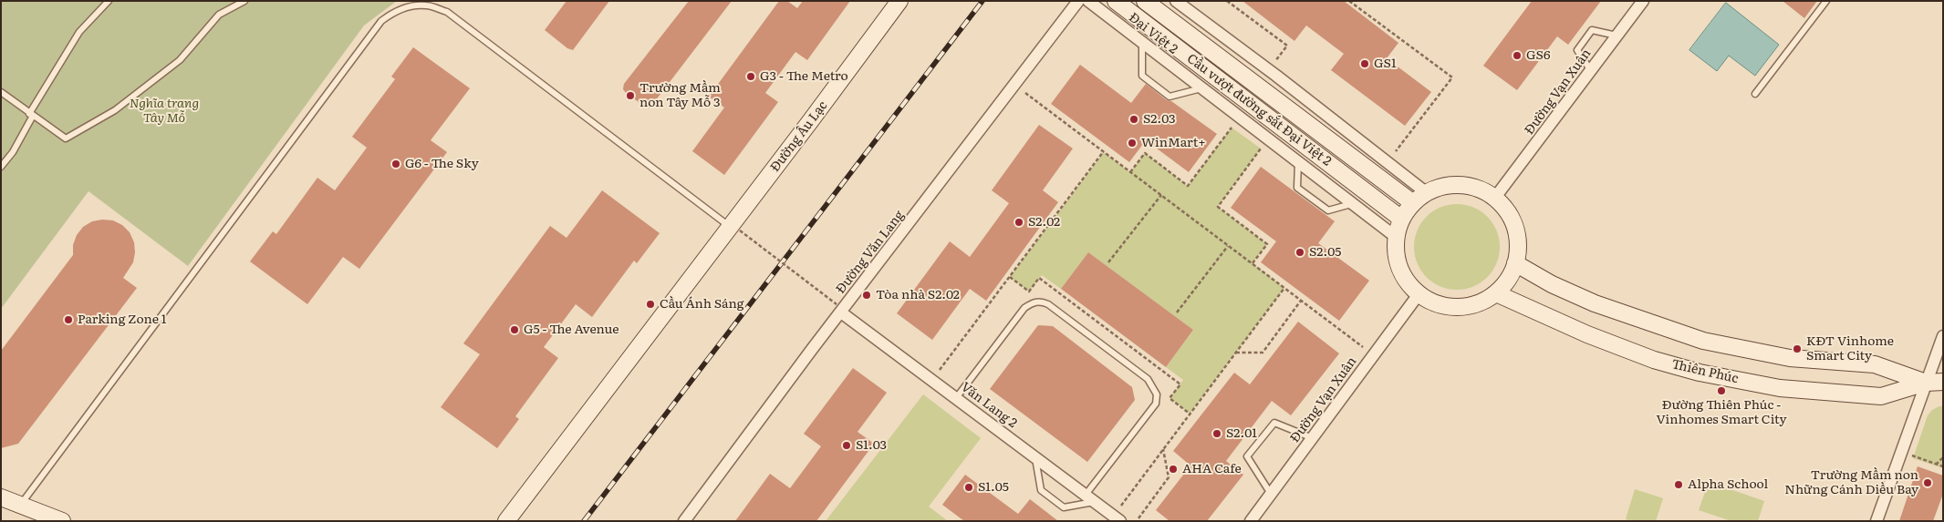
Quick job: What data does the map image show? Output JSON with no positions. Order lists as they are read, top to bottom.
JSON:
{
  "streets": {
    "street": [
      "Đại Việt 2",
      "Đường Vạn Xuân",
      "Cầu vượt đường sắt Đại Việt 2",
      "Đường Âu Lạc",
      "Đường Văn Lang",
      "Thiên Phúc",
      "Văn Lang 2"
    ]
  },
  "crossings": [
    ["Đại Việt 2", "Đường Vạn Xuân"],
    ["Đại Việt 2", "Cầu vượt đường sắt Đại Việt 2"],
    ["Đại Việt 2", "Thiên Phúc"],
    ["Đường Vạn Xuân", "Cầu vượt đường sắt Đại Việt 2"],
    ["Đường Vạn Xuân", "Thiên Phúc"],
    ["Cầu vượt đường sắt Đại Việt 2", "Thiên Phúc"],
    ["Đường Văn Lang", "Văn Lang 2"]
  ],
  "parks": ["Nghĩa trang Tây Mỗ"],
  "places": [
    "GS6",
    "GS1",
    "G3 - The Metro",
    "Trường Mầm non Tây Mỗ 3",
    "S2.03",
    "WinMart+",
    "G6 - The Sky",
    "S2.02",
    "S2.05",
    "Tòa nhà S2.02",
    "Cầu Ánh Sáng",
    "Parking Zone 1",
    "G5 - The Avenue",
    "KĐT Vinhome Smart City",
    "Đường Thiên Phúc - Vinhomes Smart City",
    "S2.01",
    "S1.03",
    "AHA Cafe",
    "Trường Mầm non Những Cánh Diều Bay",
    "Alpha School",
    "S1.05"
  ]
}
